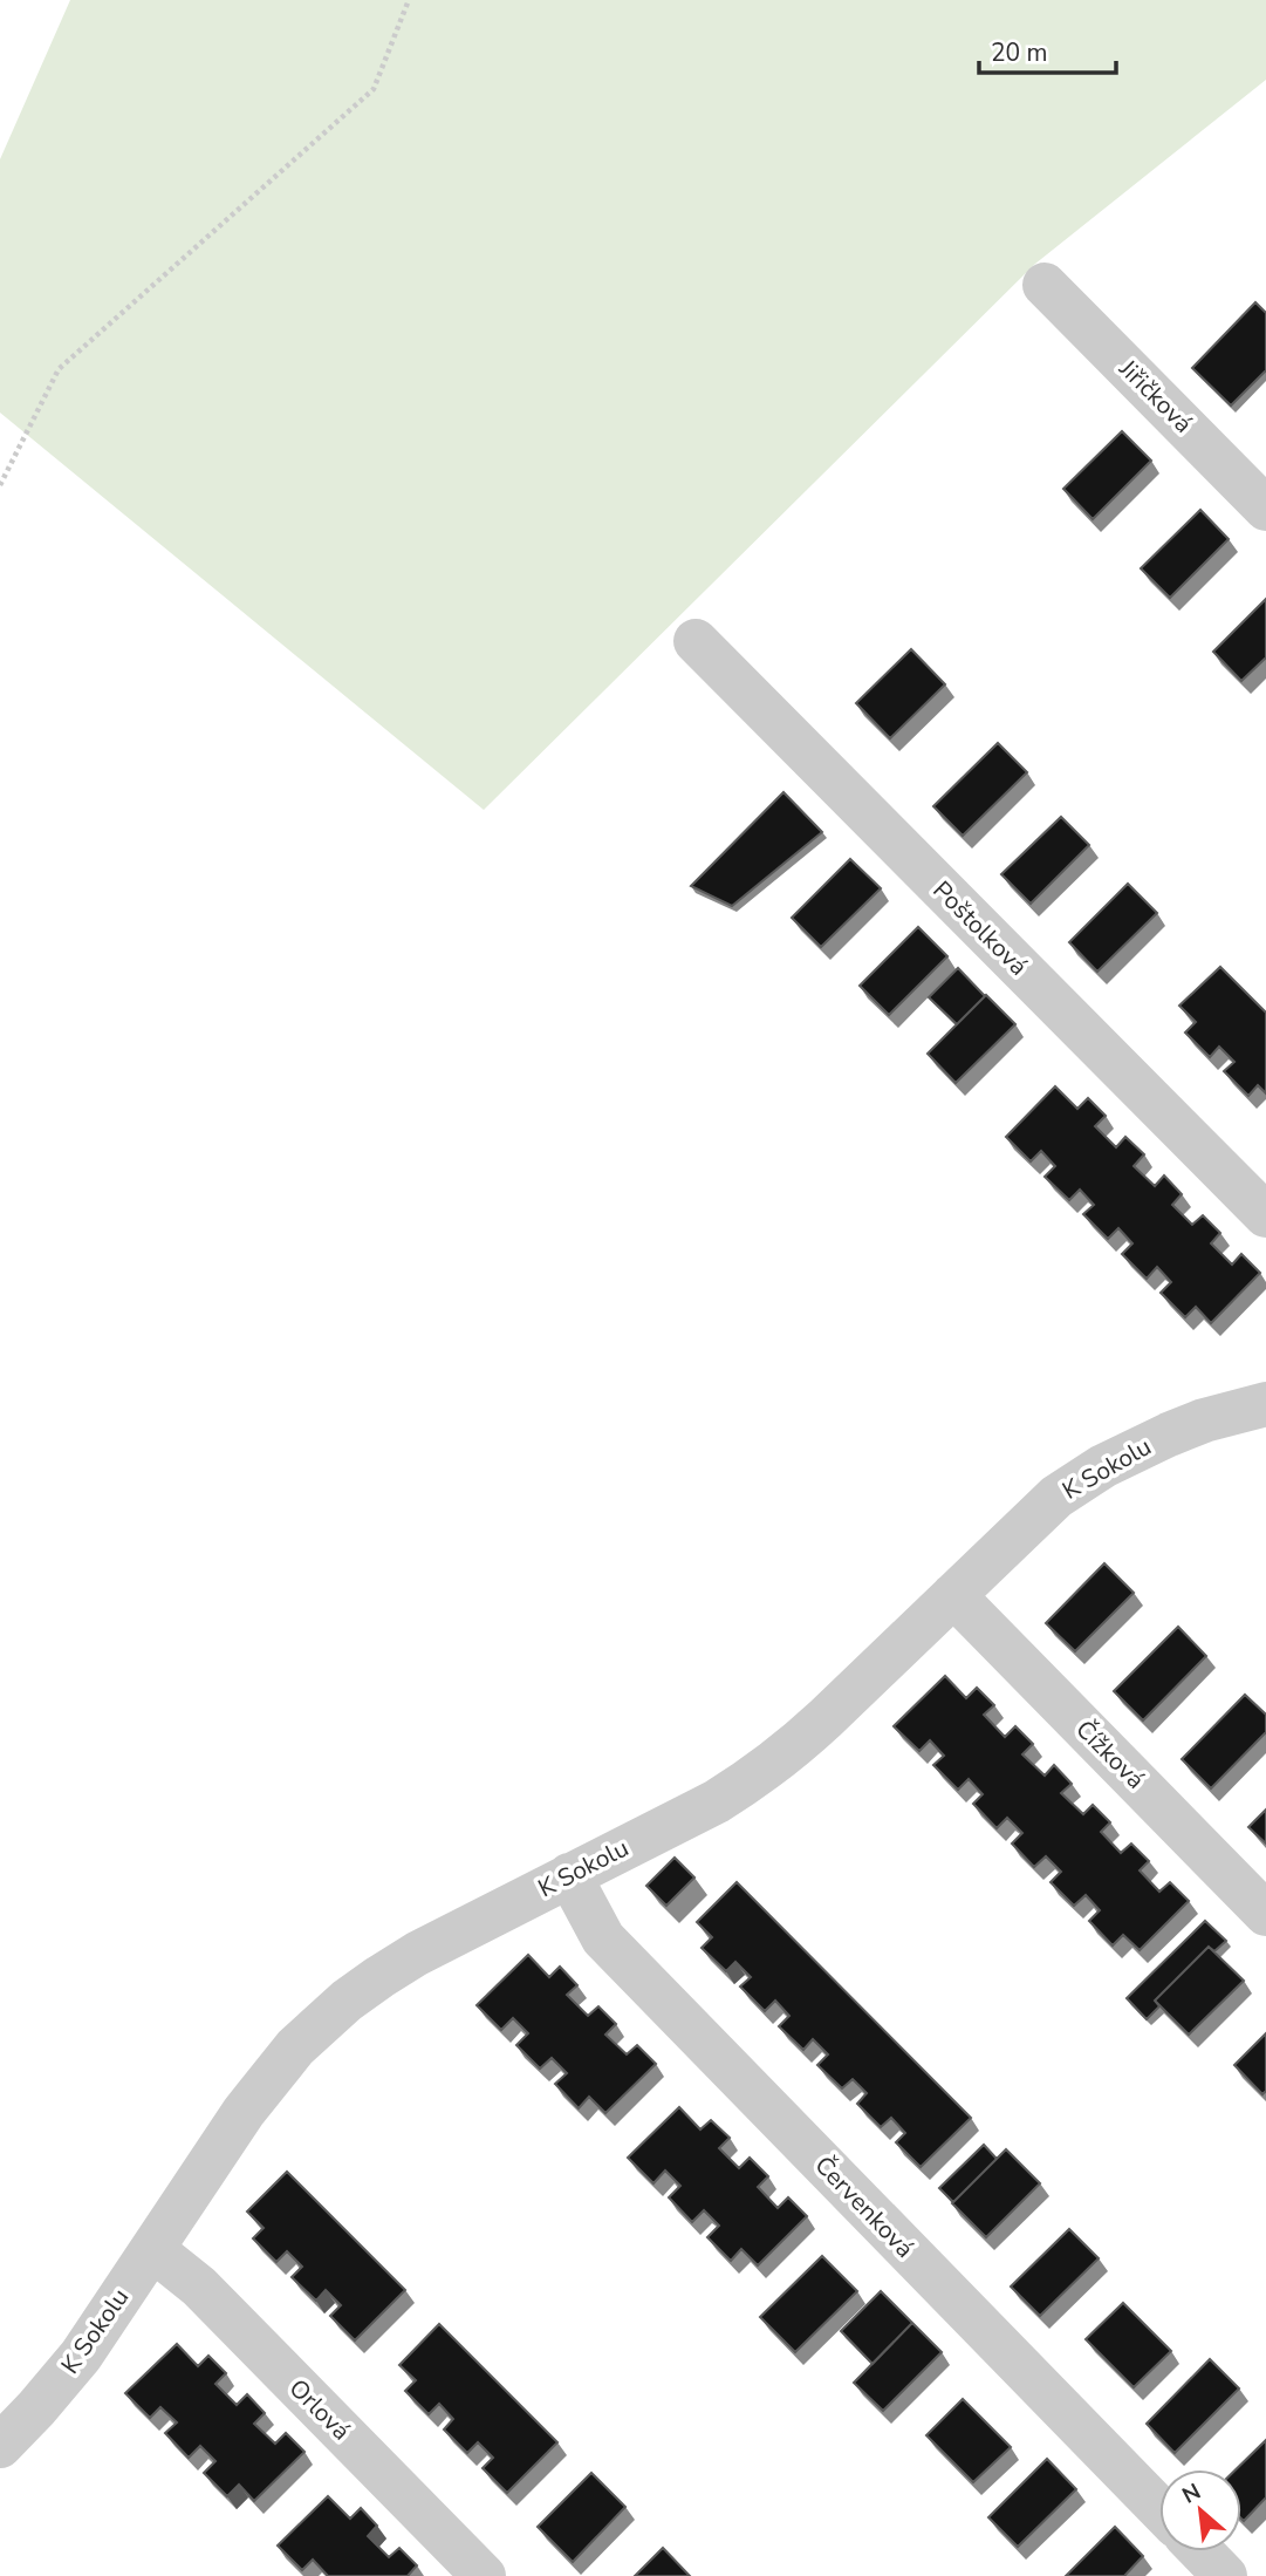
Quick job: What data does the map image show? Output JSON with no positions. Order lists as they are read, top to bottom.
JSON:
{
  "streets": {
    "street": [
      "Jiřičková",
      "Poštolková",
      "K Sokolu",
      "Čížková",
      "Červenková",
      "Orlová"
    ]
  },
  "crossings": [
    ["K Sokolu", "Čížková"],
    ["K Sokolu", "Červenková"],
    ["K Sokolu", "Orlová"]
  ],
  "scale_bar": "20 m",
  "north": "top left"
}
